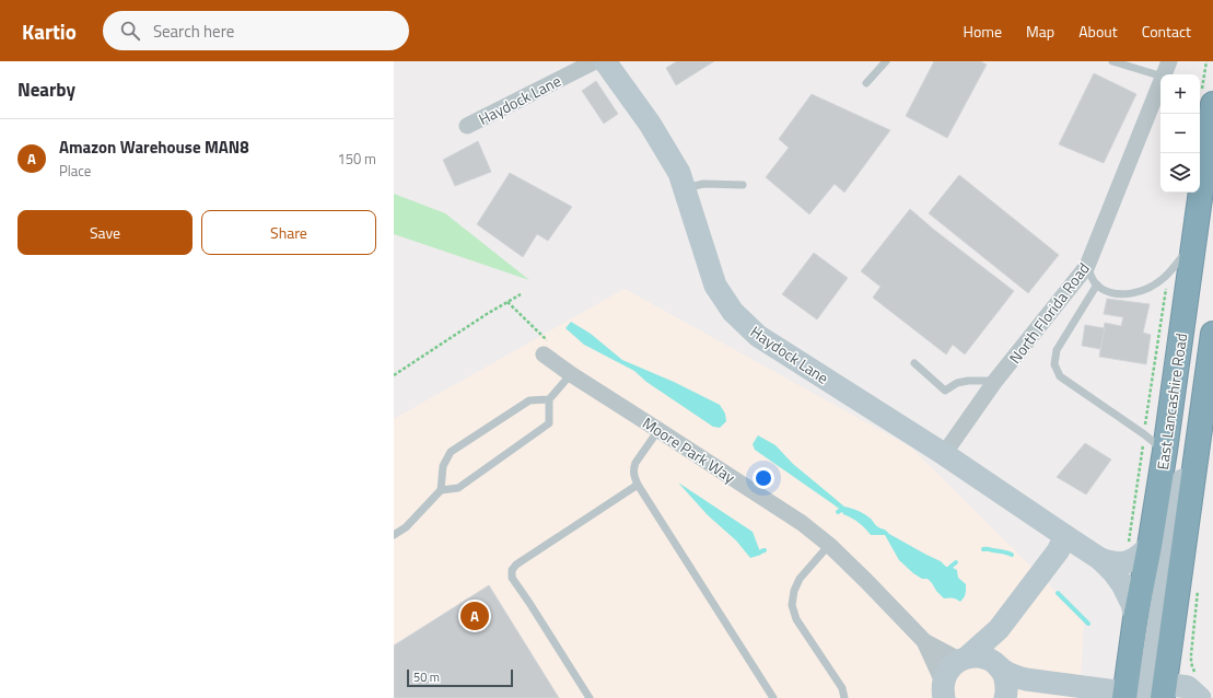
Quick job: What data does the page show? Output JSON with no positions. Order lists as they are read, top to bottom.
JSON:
{
  "streets": {
    "highway": ["East Lancashire Road"],
    "street": ["Haydock Lane", "North Florida Road", "Moore Park Way"]
  },
  "crossings": [
    ["Haydock Lane", "North Florida Road"],
    ["Haydock Lane", "East Lancashire Road"]
  ],
  "scale_bar": "50 m",
  "page": {
    "header": "Kartio",
    "search": "Search here",
    "nav": [
      "Home",
      "Map",
      "About",
      "Contact"
    ],
    "heading": "Nearby",
    "map_buttons": ["+", "−"],
    "list": [
      {
        "mark": "A",
        "name": "Amazon Warehouse MAN8",
        "note": "Place",
        "value": "150 m"
      }
    ],
    "buttons": ["Save", "Share"],
    "pins": "A",
    "scale": "50 m"
  }
}
